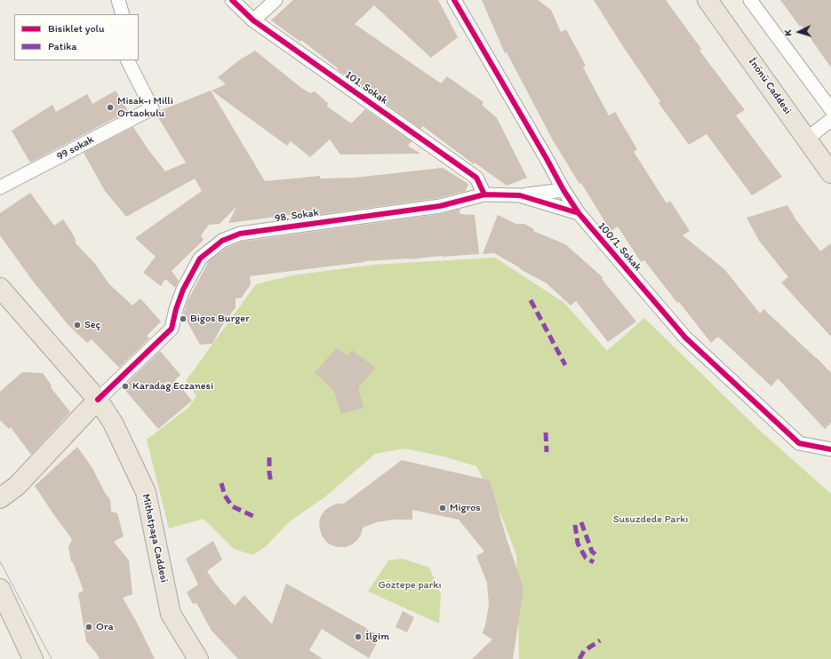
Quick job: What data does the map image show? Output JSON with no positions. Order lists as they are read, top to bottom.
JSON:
{
  "streets": {
    "main road": ["İnönü Caddesi", "Mithatpaşa Caddesi"],
    "street": [
      "101. Sokak",
      "99 sokak",
      "98. Sokak",
      "100/1. Sokak"
    ]
  },
  "crossings": [
    ["101. Sokak", "98. Sokak"],
    ["98. Sokak", "100/1. Sokak"],
    ["98. Sokak", "Mithatpaşa Caddesi"]
  ],
  "parks": ["Susuzdede Parkı", "Göztepe parkı"],
  "places": [
    "Misak-ı Milli Ortaokulu",
    "Bigos Burger",
    "Seç",
    "Karadağ Eczanesi",
    "Migros",
    "Ora",
    "İlgim"
  ],
  "legend": ["Bisiklet yolu", "Patika"],
  "north": "left"
}
